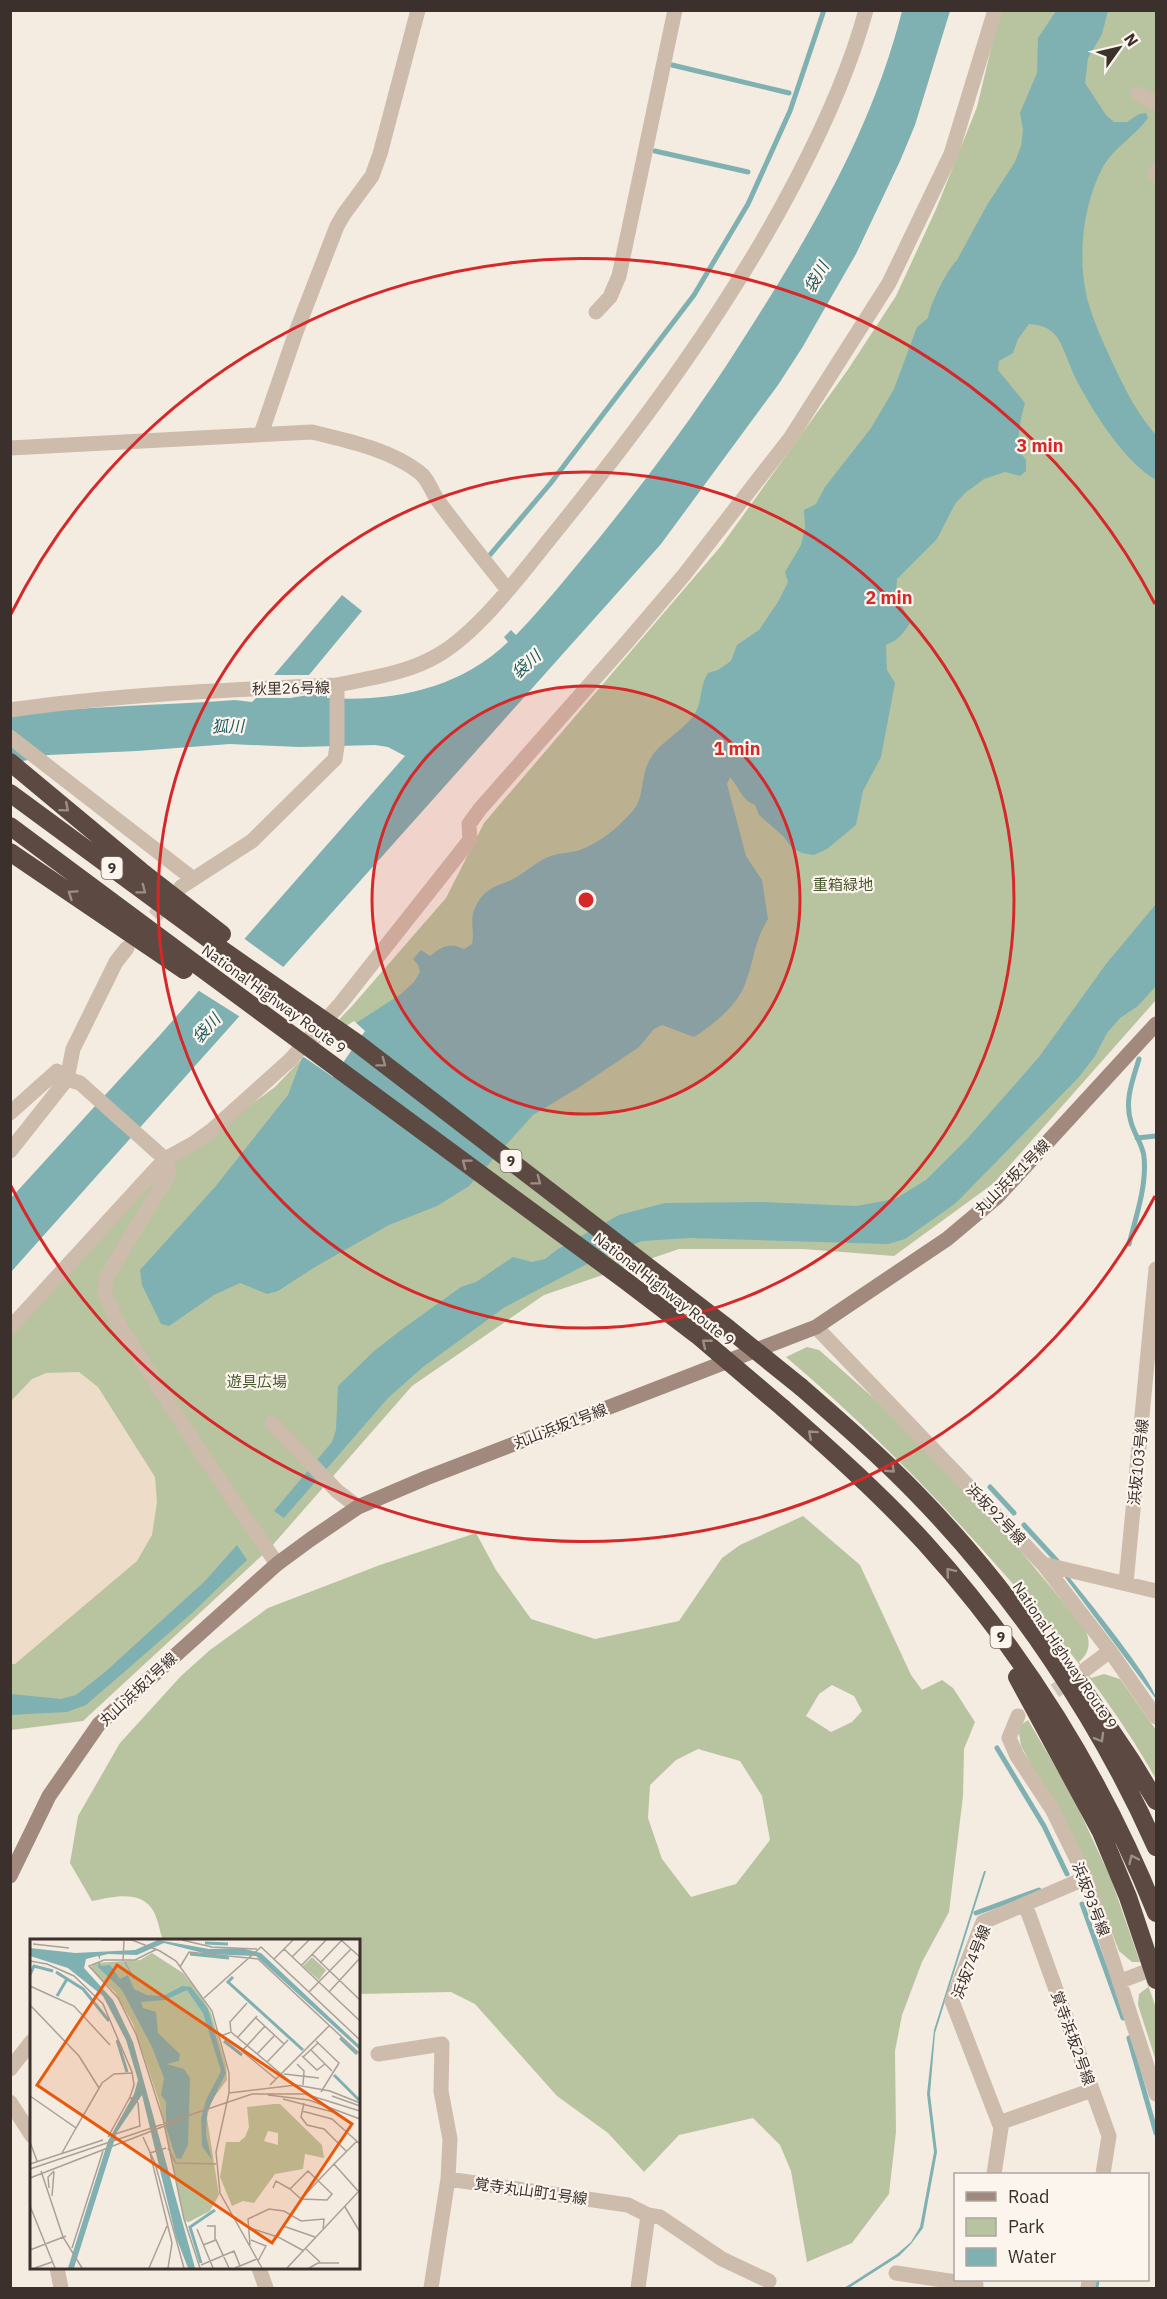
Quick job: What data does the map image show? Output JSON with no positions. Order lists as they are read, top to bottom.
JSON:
{
  "streets": {
    "highway": ["9", "National Highway Route 9"],
    "street": [
      "秋里26号線",
      "丸山浜坂1号線",
      "浜坂103号線",
      "浜坂92号線",
      "浜坂93号線",
      "浜坂74号線",
      "覚寺浜坂2号線",
      "覚寺丸山町1号線"
    ]
  },
  "crossings": [
    ["丸山浜坂1号線", "浜坂92号線"],
    ["浜坂93号線", "浜坂74号線"],
    ["浜坂74号線", "覚寺浜坂2号線"]
  ],
  "water": ["袋川", "狐川"],
  "parks": ["重箱緑地", "遊具広場"],
  "legend": ["Road", "Park", "Water"],
  "north": "top right",
  "rings": ["3 min", "2 min", "1 min"]
}
